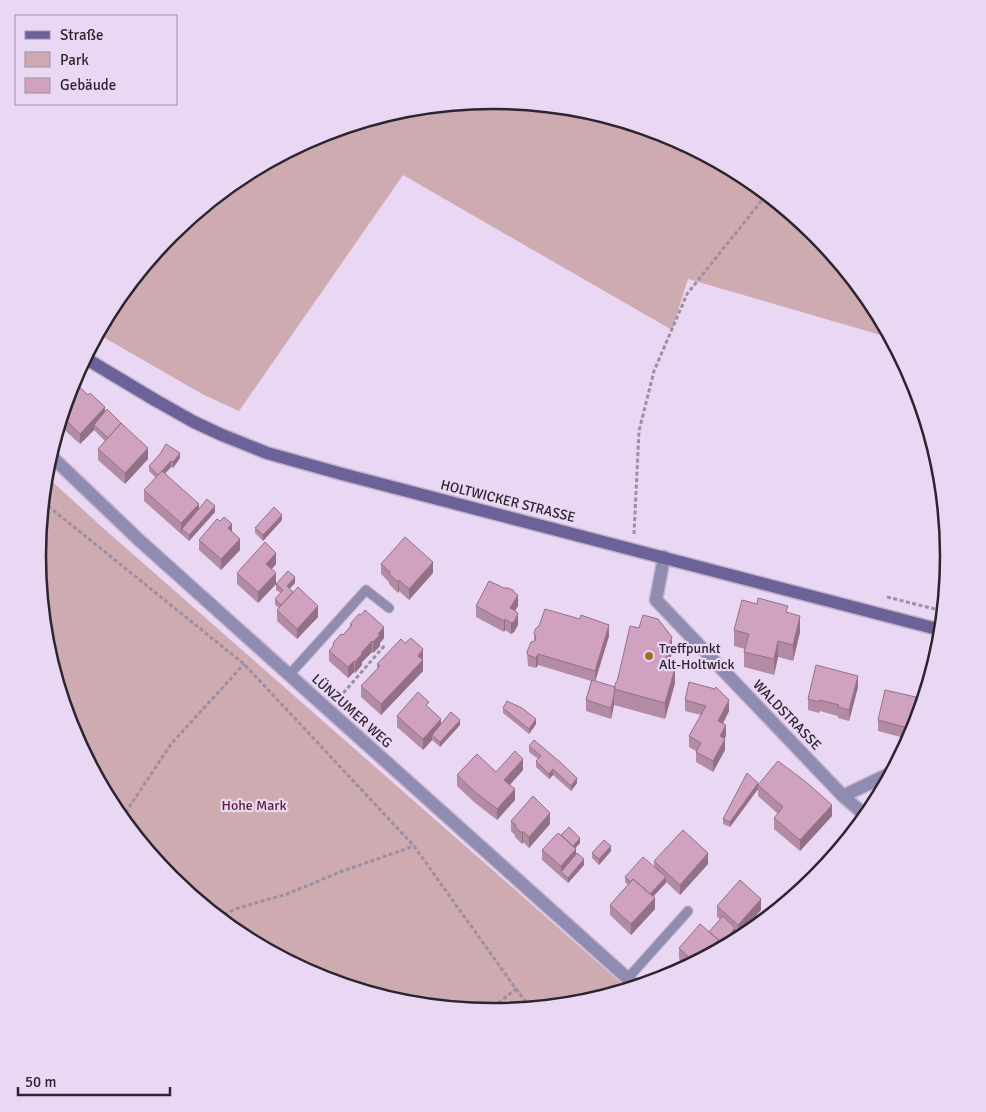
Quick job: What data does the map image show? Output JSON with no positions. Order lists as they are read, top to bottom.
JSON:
{
  "streets": {
    "street": ["HOLTWICKER STRASSE", "LÜNZUMER WEG", "WALDSTRASSE"]
  },
  "crossings": [
    ["HOLTWICKER STRASSE", "WALDSTRASSE"]
  ],
  "parks": ["Hohe Mark"],
  "places": ["Treffpunkt Alt-Holtwick"],
  "legend": ["Straße", "Park", "Gebäude"],
  "scale_bar": "50 m"
}
